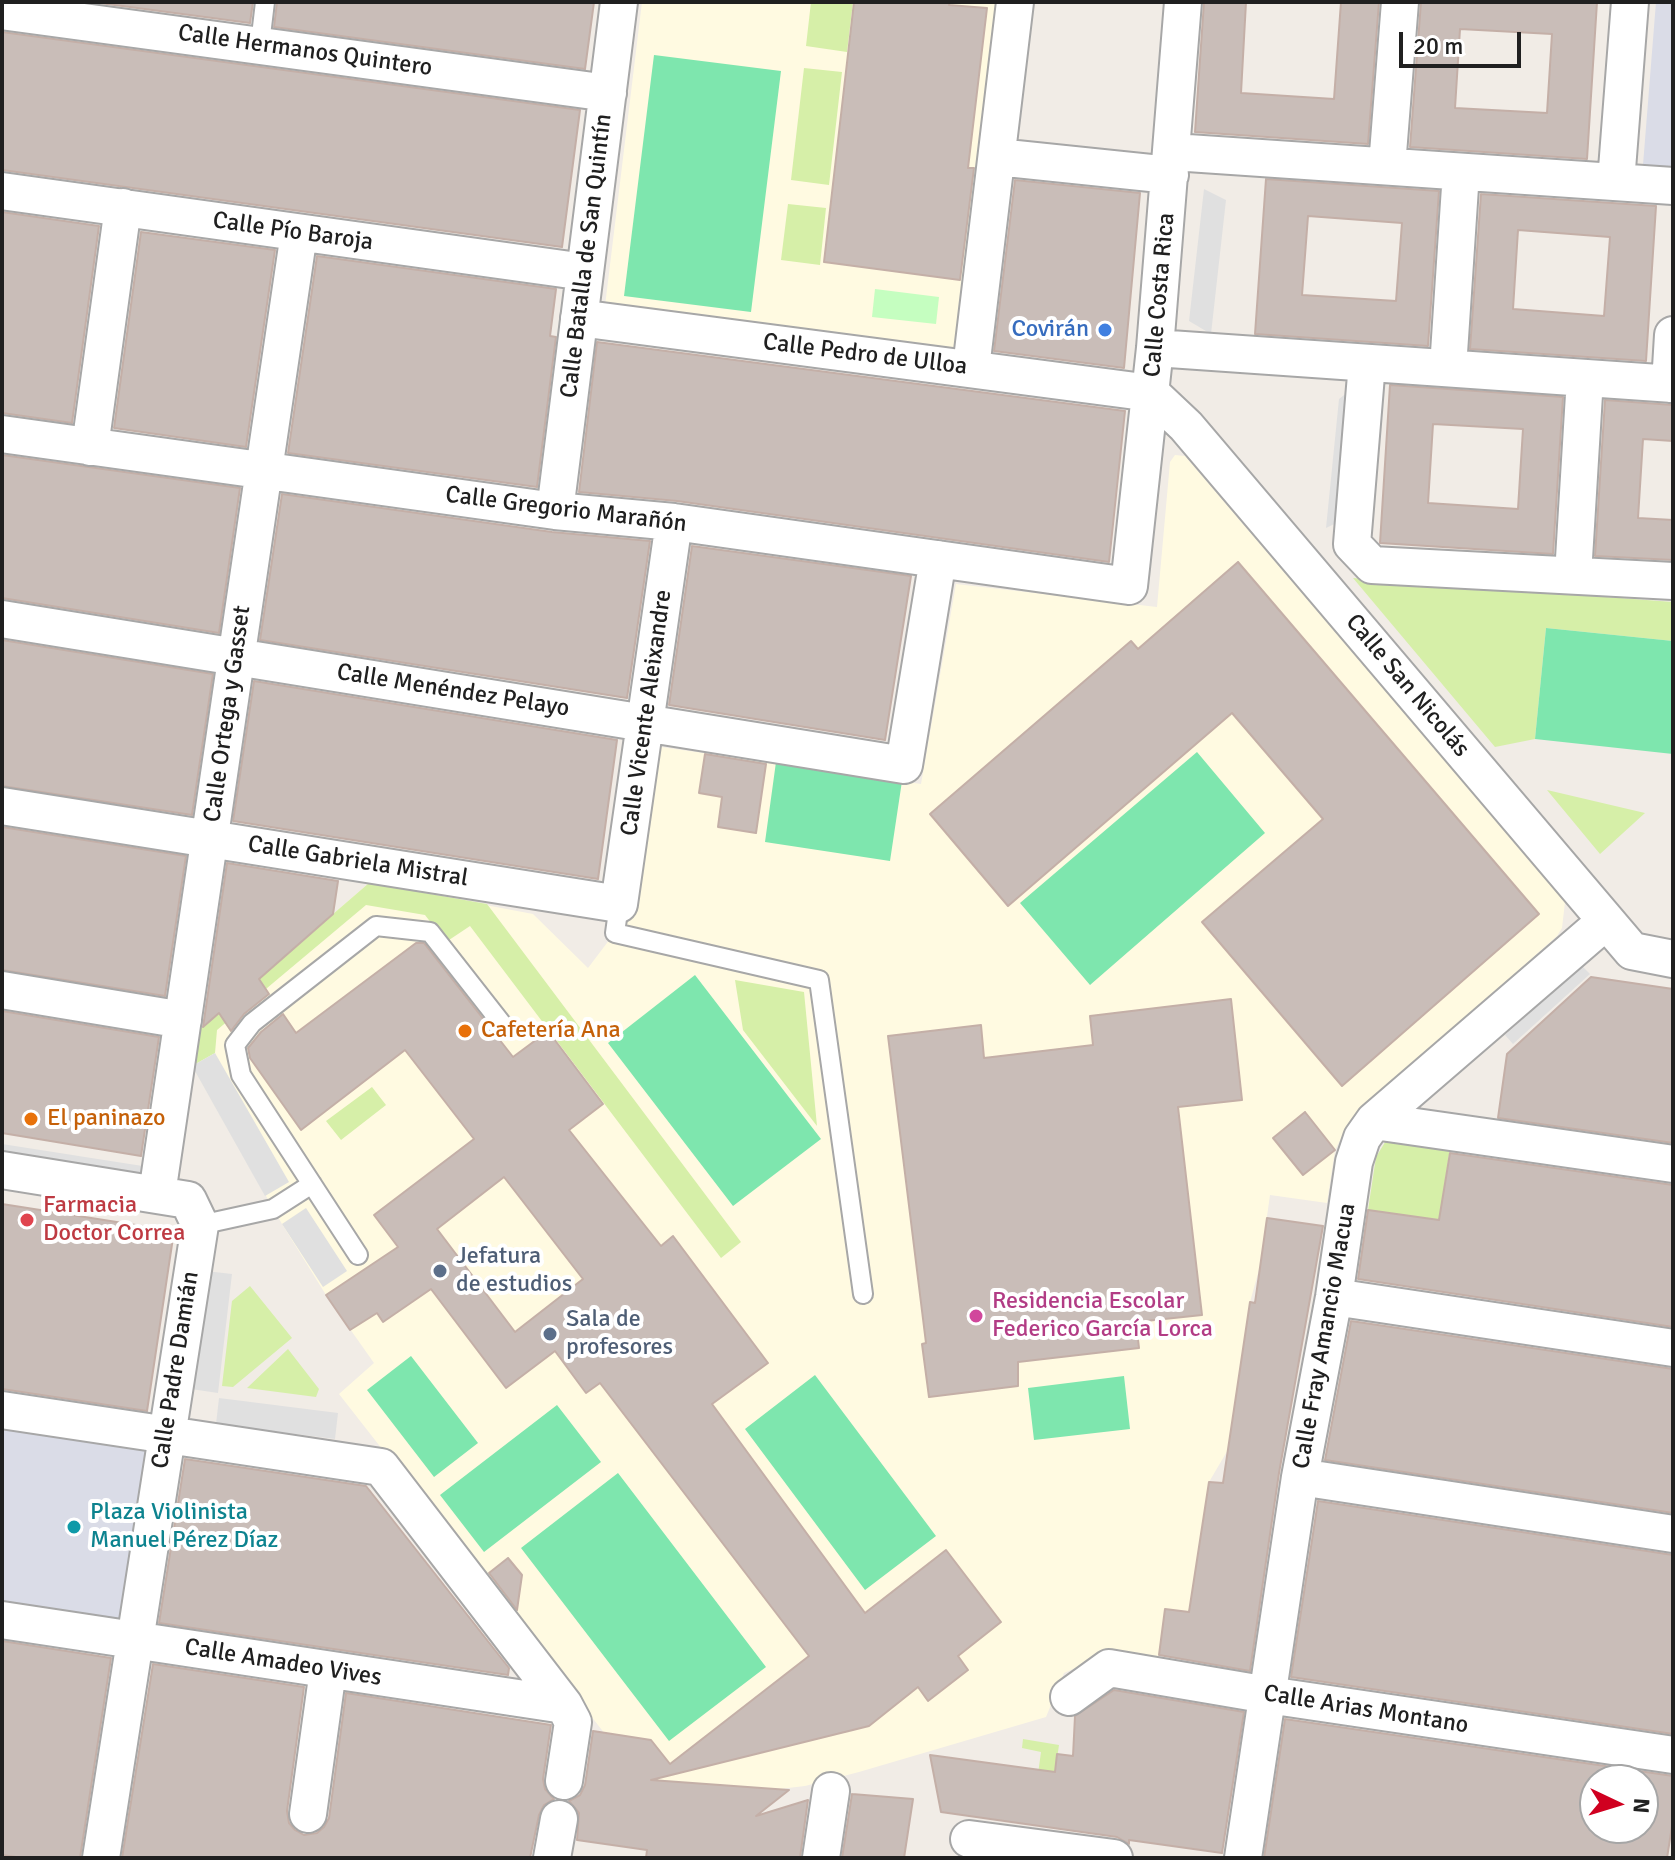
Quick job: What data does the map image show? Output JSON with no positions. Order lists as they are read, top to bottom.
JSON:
{
  "streets": {
    "street": [
      "Calle Hermanos Quintero",
      "Calle Pío Baroja",
      "Calle Batalla de San Quintín",
      "Calle Costa Rica",
      "Calle Pedro de Ulloa",
      "Calle Gregorio Marañón",
      "Calle San Nicolás",
      "Calle Menéndez Pelayo",
      "Calle Vicente Aleixandre",
      "Calle Ortega y Gasset",
      "Calle Gabriela Mistral",
      "Calle Fray Amancio Macua",
      "Calle Padre Damián",
      "Calle Amadeo Vives",
      "Calle Arias Montano"
    ]
  },
  "crossings": [
    ["Calle Hermanos Quintero", "Calle Batalla de San Quintín"],
    ["Calle Pío Baroja", "Calle Batalla de San Quintín"],
    ["Calle Pío Baroja", "Calle Ortega y Gasset"],
    ["Calle Batalla de San Quintín", "Calle Pedro de Ulloa"],
    ["Calle Batalla de San Quintín", "Calle Gregorio Marañón"],
    ["Calle Costa Rica", "Calle Pedro de Ulloa"],
    ["Calle Costa Rica", "Calle Gregorio Marañón"],
    ["Calle Costa Rica", "Calle San Nicolás"],
    ["Calle Pedro de Ulloa", "Calle San Nicolás"],
    ["Calle Gregorio Marañón", "Calle Menéndez Pelayo"],
    ["Calle Gregorio Marañón", "Calle Vicente Aleixandre"],
    ["Calle Gregorio Marañón", "Calle Ortega y Gasset"],
    ["Calle San Nicolás", "Calle Fray Amancio Macua"],
    ["Calle Menéndez Pelayo", "Calle Vicente Aleixandre"],
    ["Calle Menéndez Pelayo", "Calle Ortega y Gasset"],
    ["Calle Vicente Aleixandre", "Calle Gabriela Mistral"],
    ["Calle Ortega y Gasset", "Calle Gabriela Mistral"],
    ["Calle Fray Amancio Macua", "Calle Arias Montano"],
    ["Calle Padre Damián", "Calle Amadeo Vives"]
  ],
  "places": [
    "Covirán",
    "Cafetería Ana",
    "El paninazo",
    "Farmacia Doctor Correa",
    "Jefatura de estudios",
    "Residencia Escolar Federico García Lorca",
    "Sala de profesores",
    "Plaza Violinista Manuel Pérez Díaz"
  ],
  "scale_bar": "20 m",
  "north": "right"
}
